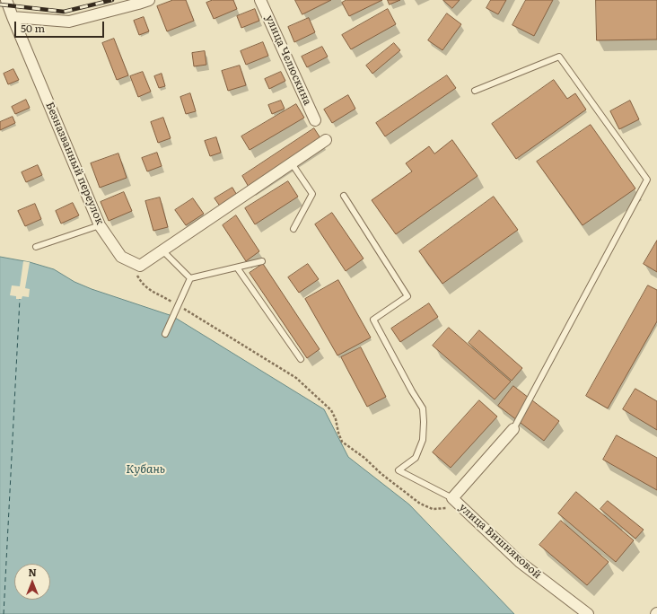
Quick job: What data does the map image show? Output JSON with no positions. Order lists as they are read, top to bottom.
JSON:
{
  "streets": {
    "street": ["улица Челюскина", "Безназванный переулок", "улица Вишняковой"]
  },
  "water": ["Кубань"],
  "scale_bar": "50 m",
  "north": "top"
}
